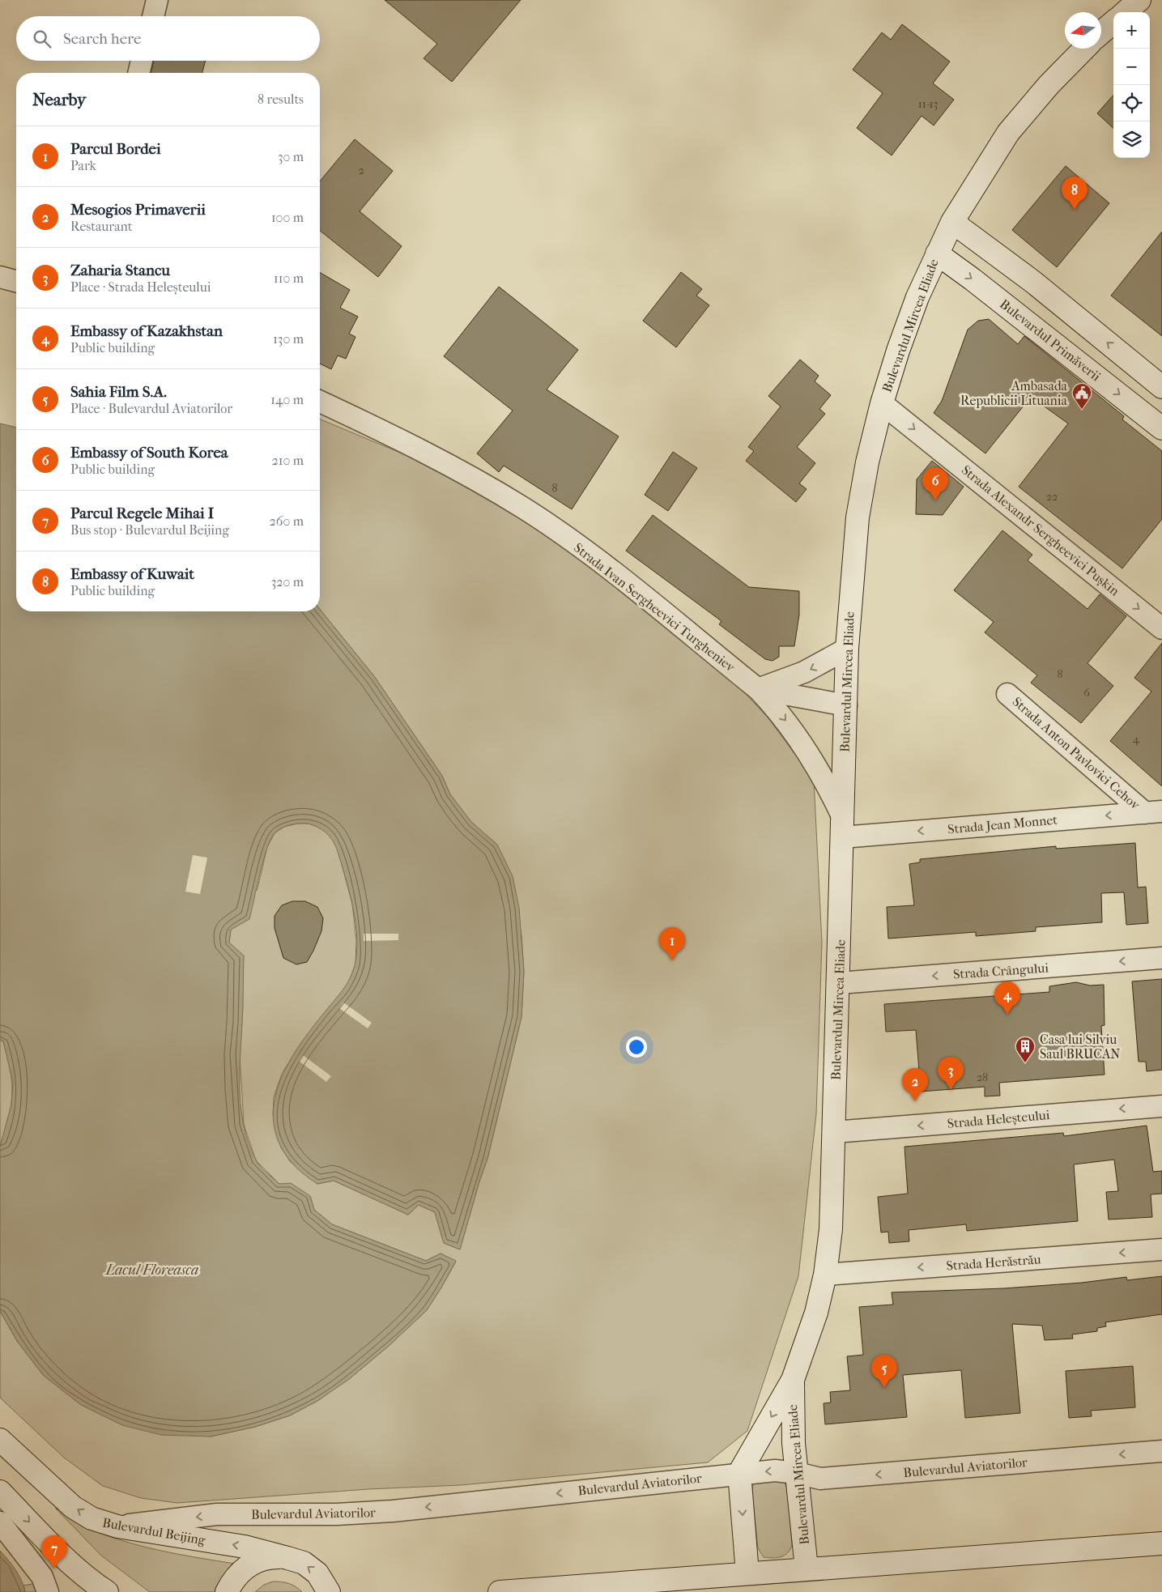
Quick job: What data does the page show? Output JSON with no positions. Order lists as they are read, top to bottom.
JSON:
{
  "streets": {
    "street": [
      "Bulevardul Mircea Eliade",
      "Bulevardul Primăverii",
      "Strada Alexandr Sergheevici Pușkin",
      "Strada Ivan Sergheevici Turgheniev",
      "Strada Anton Pavlovici Cehov",
      "Strada Jean Monnet",
      "Strada Crângului",
      "Strada Heleșteului",
      "Strada Herăstrău",
      "Bulevardul Aviatorilor",
      "Bulevardul Beijing"
    ]
  },
  "crossings": [
    ["Bulevardul Mircea Eliade", "Bulevardul Primăverii"],
    ["Bulevardul Mircea Eliade", "Strada Alexandr Sergheevici Pușkin"],
    ["Bulevardul Mircea Eliade", "Strada Ivan Sergheevici Turgheniev"],
    ["Bulevardul Mircea Eliade", "Strada Jean Monnet"],
    ["Bulevardul Mircea Eliade", "Strada Crângului"],
    ["Bulevardul Mircea Eliade", "Strada Heleșteului"],
    ["Bulevardul Mircea Eliade", "Strada Herăstrău"],
    ["Bulevardul Mircea Eliade", "Bulevardul Aviatorilor"],
    ["Strada Ivan Sergheevici Turgheniev", "Strada Jean Monnet"],
    ["Strada Anton Pavlovici Cehov", "Strada Jean Monnet"],
    ["Bulevardul Aviatorilor", "Bulevardul Beijing"]
  ],
  "one_way": [
    "Strada Jean Monnet",
    "Strada Crângului",
    "Strada Heleșteului",
    "Strada Herăstrău"
  ],
  "water": ["Lacul Floreasca"],
  "places": {
    "public building": ["Ambasada Republicii Lituania"],
    "building": ["Casa lui Silviu Saul BRUCAN"]
  },
  "house_numbers": [
    "11-13",
    "2",
    "8",
    "22",
    "8",
    "6",
    "4",
    "28"
  ],
  "north": "left",
  "page": {
    "map_buttons": ["+", "−"],
    "search": "Search here",
    "heading": ["Nearby", "8 results"],
    "list": [
      {
        "mark": "1",
        "name": "Parcul Bordei",
        "note": "Park",
        "value": "30 m"
      },
      {
        "mark": "2",
        "name": "Mesogios Primaverii",
        "note": "Restaurant",
        "value": "100 m"
      },
      {
        "mark": "3",
        "name": "Zaharia Stancu",
        "note": "Place · Strada Heleșteului",
        "value": "110 m"
      },
      {
        "mark": "4",
        "name": "Embassy of Kazakhstan",
        "note": "Public building",
        "value": "130 m"
      },
      {
        "mark": "5",
        "name": "Sahia Film S.A.",
        "note": "Place · Bulevardul Aviatorilor",
        "value": "140 m"
      },
      {
        "mark": "6",
        "name": "Embassy of South Korea",
        "note": "Public building",
        "value": "210 m"
      },
      {
        "mark": "7",
        "name": "Parcul Regele Mihai I",
        "note": "Bus stop · Bulevardul Beijing",
        "value": "260 m"
      },
      {
        "mark": "8",
        "name": "Embassy of Kuwait",
        "note": "Public building",
        "value": "320 m"
      }
    ],
    "pins": [
      "8",
      "6",
      "1",
      "4",
      "3",
      "2",
      "5",
      "7"
    ]
  }
}
